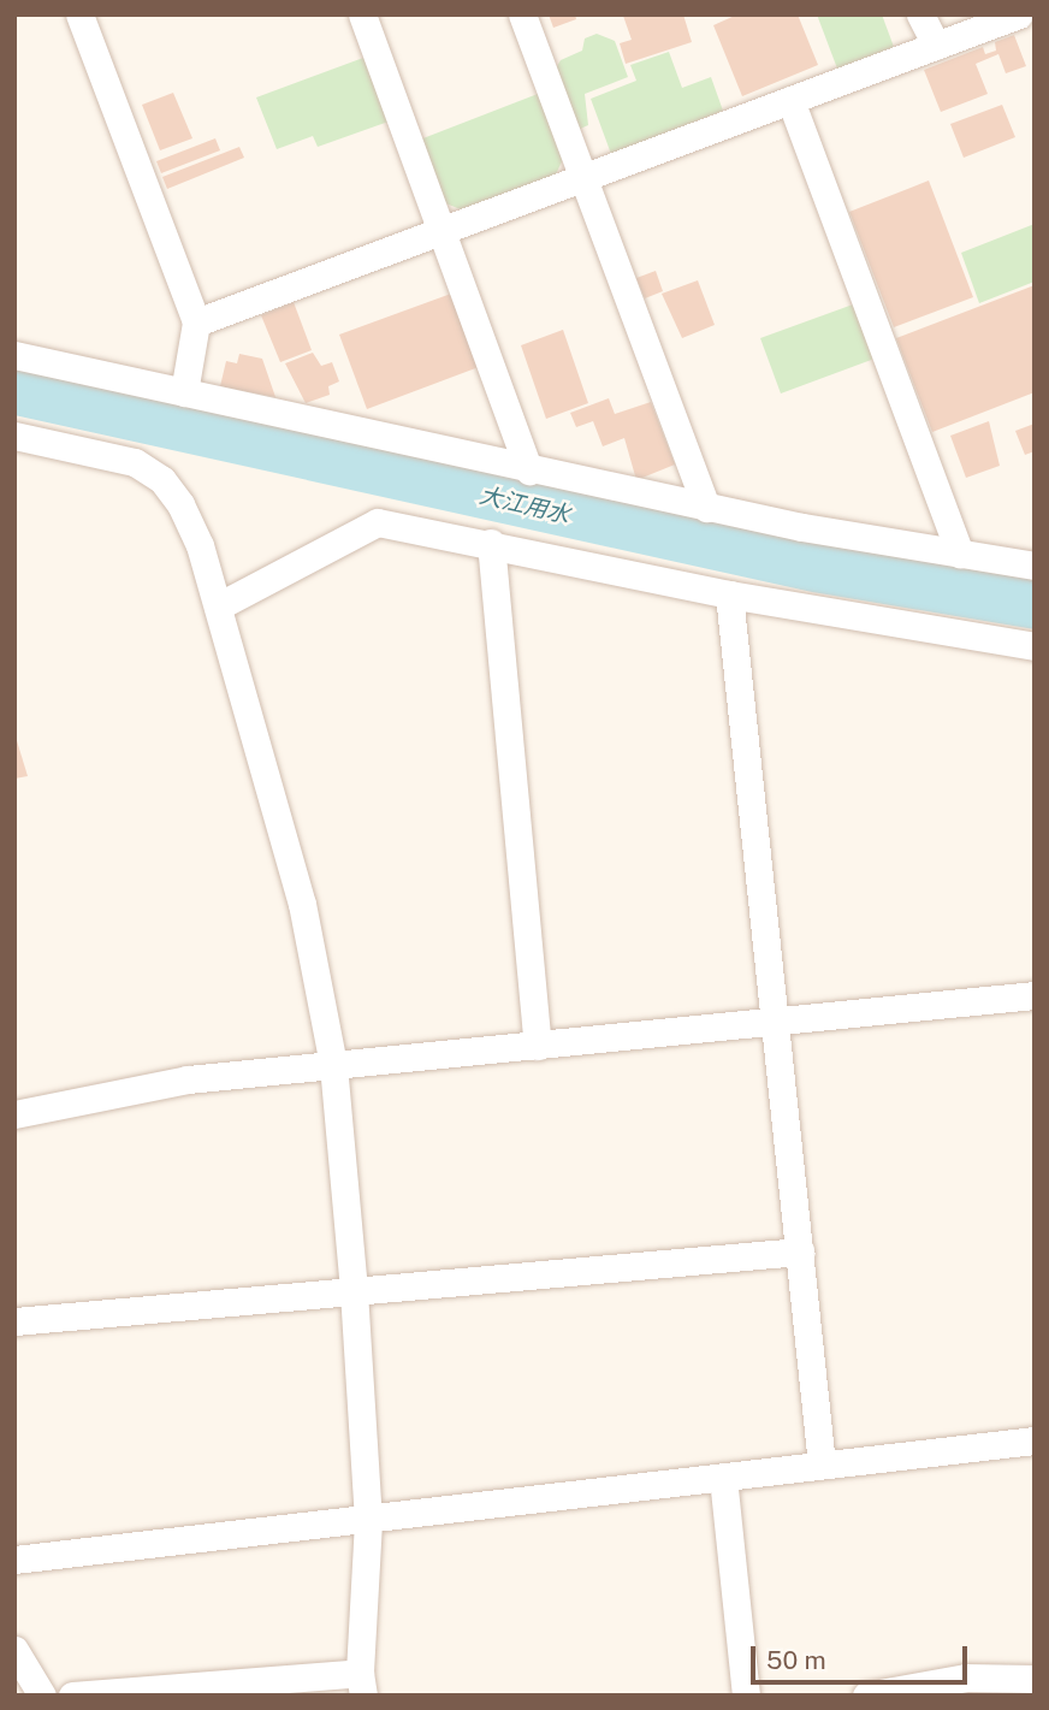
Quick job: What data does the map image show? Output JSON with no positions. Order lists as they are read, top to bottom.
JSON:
{
  "water": ["大江用水"],
  "scale_bar": "50 m"
}
